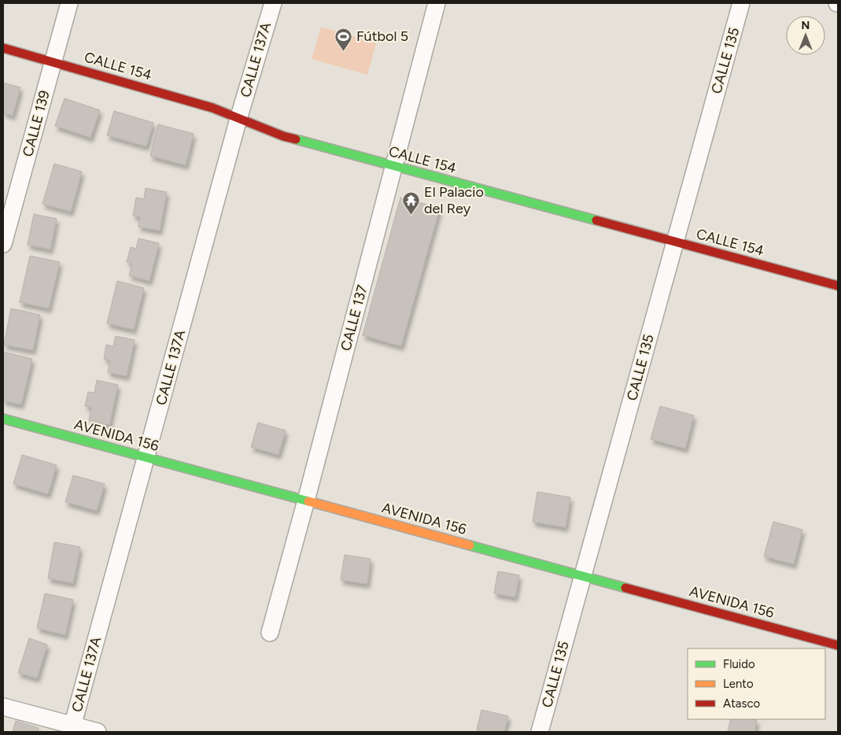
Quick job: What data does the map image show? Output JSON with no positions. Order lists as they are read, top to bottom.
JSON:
{
  "streets": {
    "street": [
      "CALLE 137A",
      "CALLE 135",
      "CALLE 154",
      "CALLE 139",
      "CALLE 137",
      "AVENIDA 156"
    ]
  },
  "crossings": [
    ["CALLE 137A", "CALLE 154"],
    ["CALLE 137A", "AVENIDA 156"],
    ["CALLE 135", "CALLE 154"],
    ["CALLE 135", "AVENIDA 156"],
    ["CALLE 154", "CALLE 139"],
    ["CALLE 154", "CALLE 137"],
    ["CALLE 137", "AVENIDA 156"]
  ],
  "places": {
    "sports": ["Fútbol 5"],
    "temple": ["El Palacio del Rey"]
  },
  "legend": ["Fluido", "Lento", "Atasco"],
  "north": "top"
}
